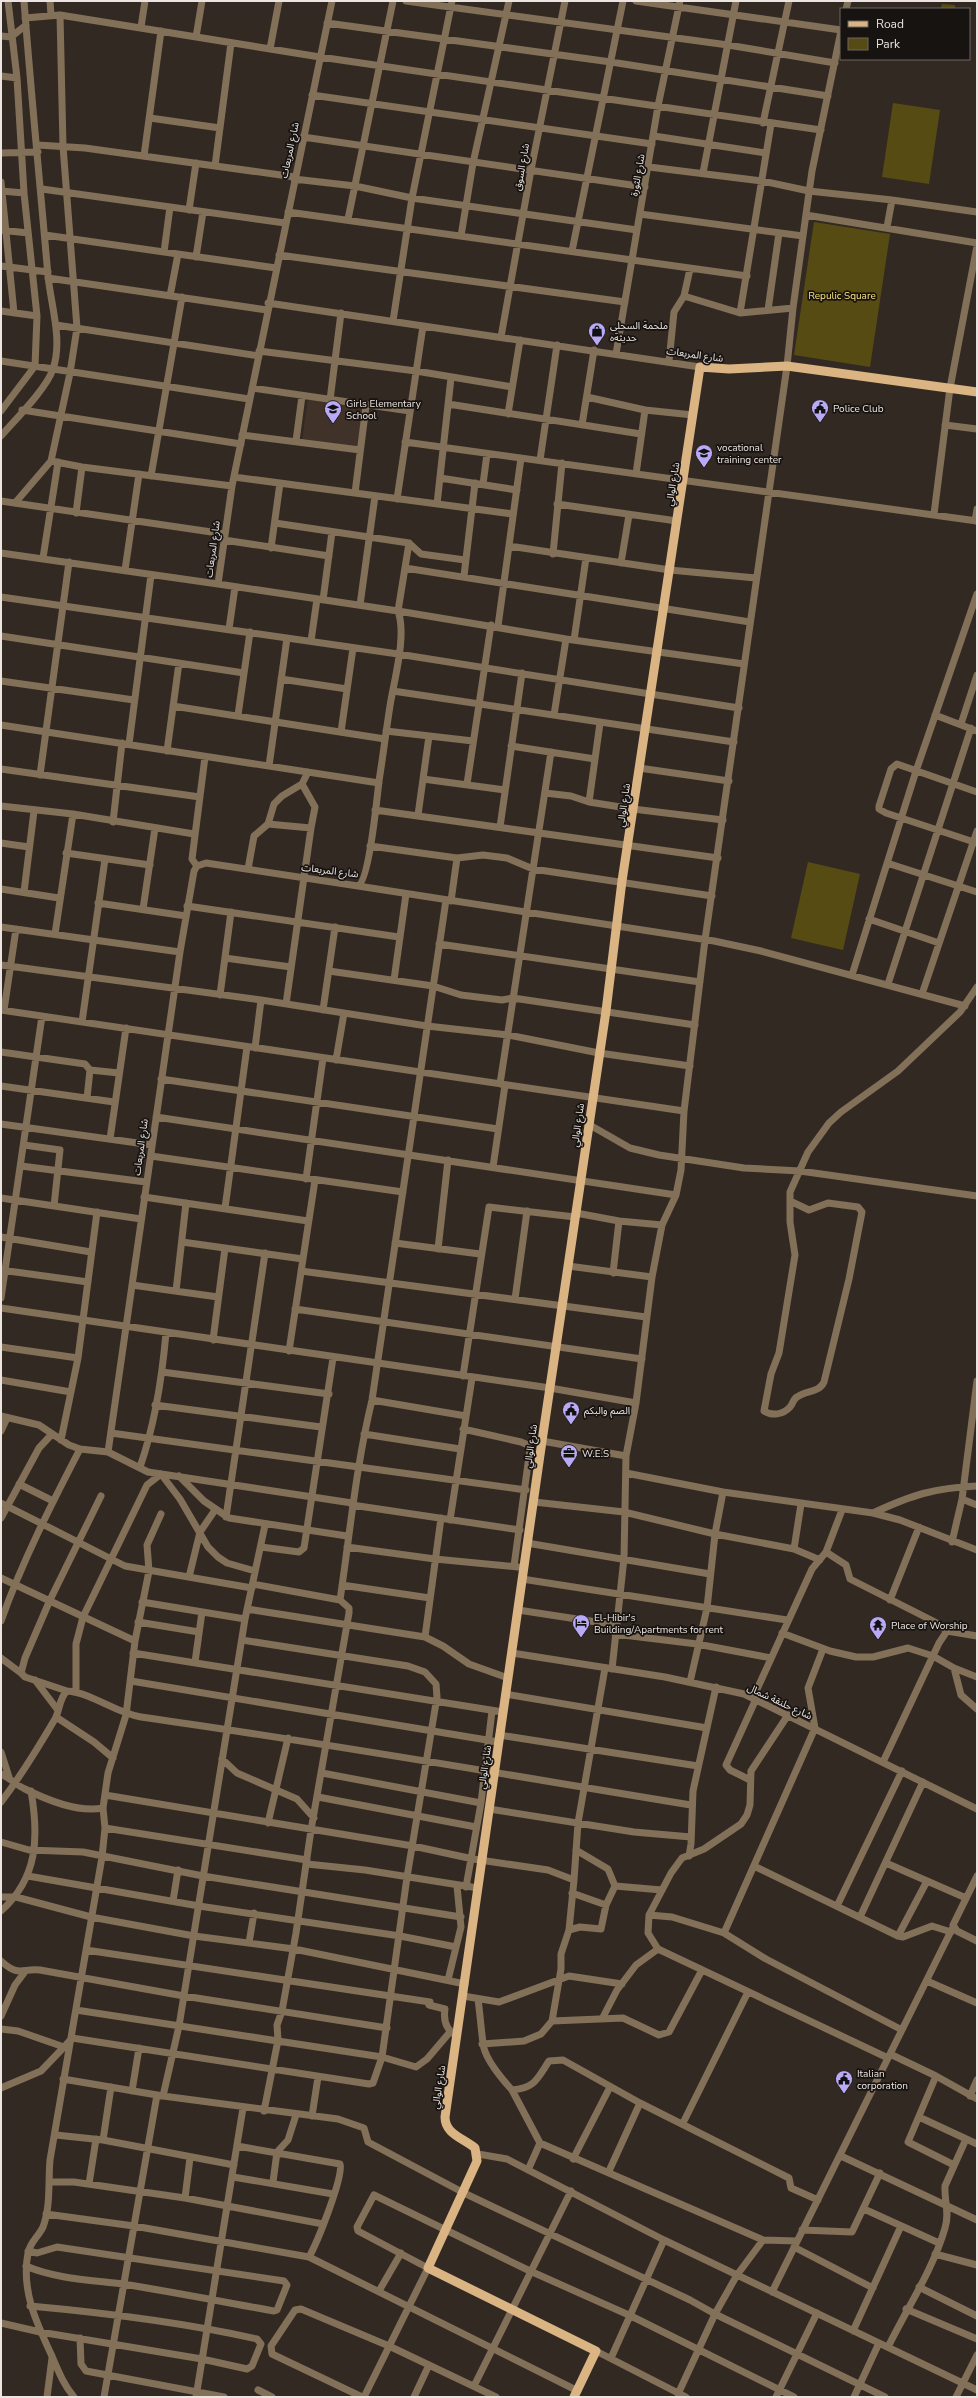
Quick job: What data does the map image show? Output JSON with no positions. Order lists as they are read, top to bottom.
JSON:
{
  "streets": {
    "main road": ["شارع المربعات", "شارع الوالي"],
    "street": ["شارع السوق", "شارع الثورة", "شارع حلنقة شمال"]
  },
  "crossings": [
    ["شارع المربعات", "شارع السوق"],
    ["شارع المربعات", "شارع الثورة"],
    ["شارع المربعات", "شارع الوالي"],
    ["شارع الوالي", "شارع حلنقة شمال"]
  ],
  "parks": ["Repulic Square"],
  "places": {
    "shop": ["ملحمة السحلى حديثةه"],
    "public building": ["Police Club", "الصم والبكم", "Italian corporation"],
    "school or university": ["Girls Elementary School", "vocational training center"],
    "office": ["W.E.S"],
    "hotel": ["El-Hibir's Building/Apartments for rent"],
    "temple": ["Place of Worship"]
  },
  "legend": ["Road", "Park"]
}
